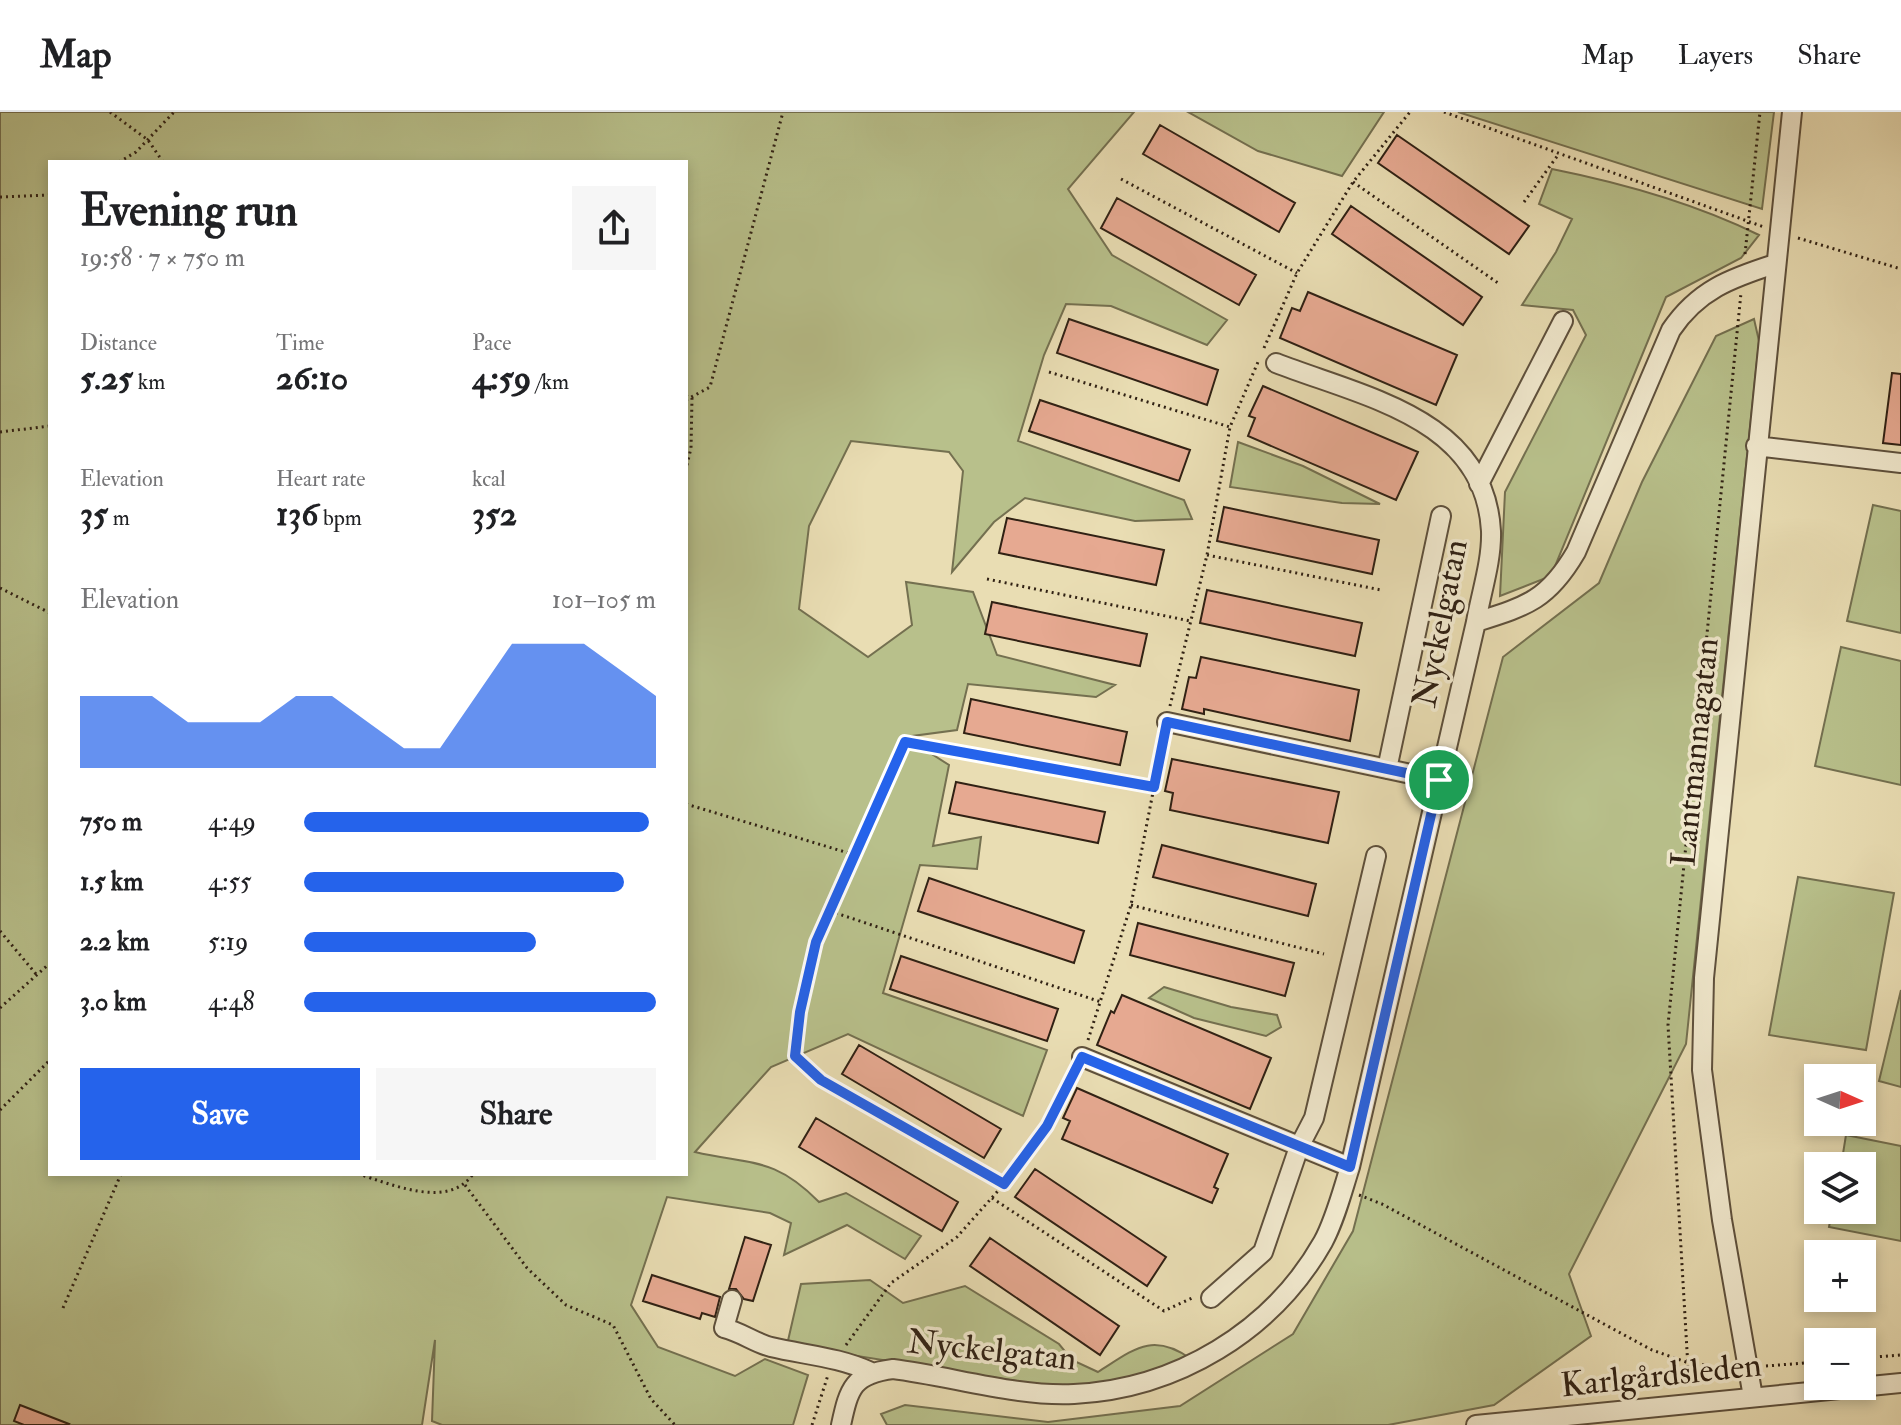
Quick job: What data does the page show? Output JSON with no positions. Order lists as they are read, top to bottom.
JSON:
{
  "streets": {
    "street": ["Nyckelgatan", "Lantmannagatan", "Karlgårdsleden"]
  },
  "crossings": [
    ["Lantmannagatan", "Karlgårdsleden"]
  ],
  "north": "right",
  "page": {
    "header": "Map",
    "nav": ["Map", "Layers", "Share"],
    "heading": ["Evening run", "19:58 · 7 × 750 m"],
    "stats": [
      ["Distance", "5.25 km"],
      ["Time", "26:10"],
      ["Pace", "4:59 /km"],
      ["Elevation", "35 m"],
      ["Heart rate", "136 bpm"],
      ["kcal", "352"]
    ],
    "chart": ["Elevation", "101–105 m"],
    "list": [
      {
        "name": "750 m",
        "note": "4:49"
      },
      {
        "name": "1.5 km",
        "note": "4:55"
      },
      {
        "name": "2.2 km",
        "note": "5:19"
      },
      {
        "name": "3.0 km",
        "note": "4:48"
      }
    ],
    "buttons": ["Save", "Share"],
    "map_buttons": ["+", "−"]
  }
}
